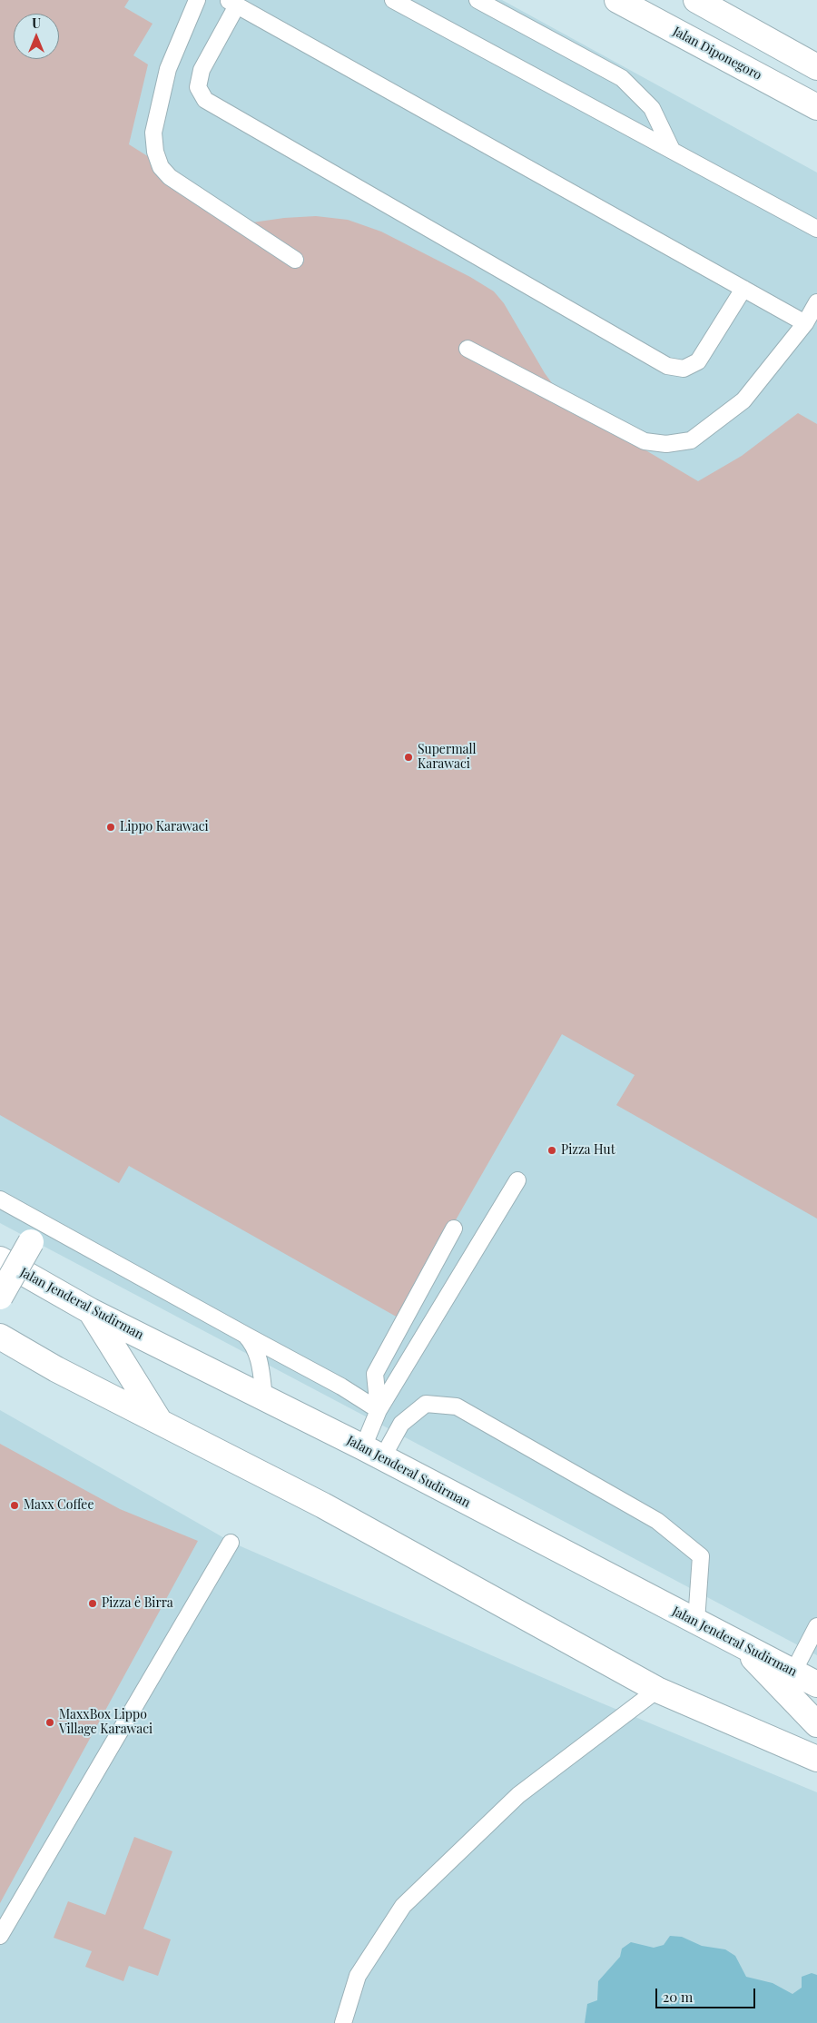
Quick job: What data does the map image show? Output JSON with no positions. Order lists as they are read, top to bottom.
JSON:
{
  "streets": {
    "street": ["Jalan Diponegoro", "Jalan Jenderal Sudirman"]
  },
  "places": [
    "Supermall Karawaci",
    "Lippo Karawaci",
    "Pizza Hut",
    "Maxx Coffee",
    "Pizza ė Birra",
    "MaxxBox Lippo Village Karawaci"
  ],
  "scale_bar": "20 m",
  "north": "top"
}
